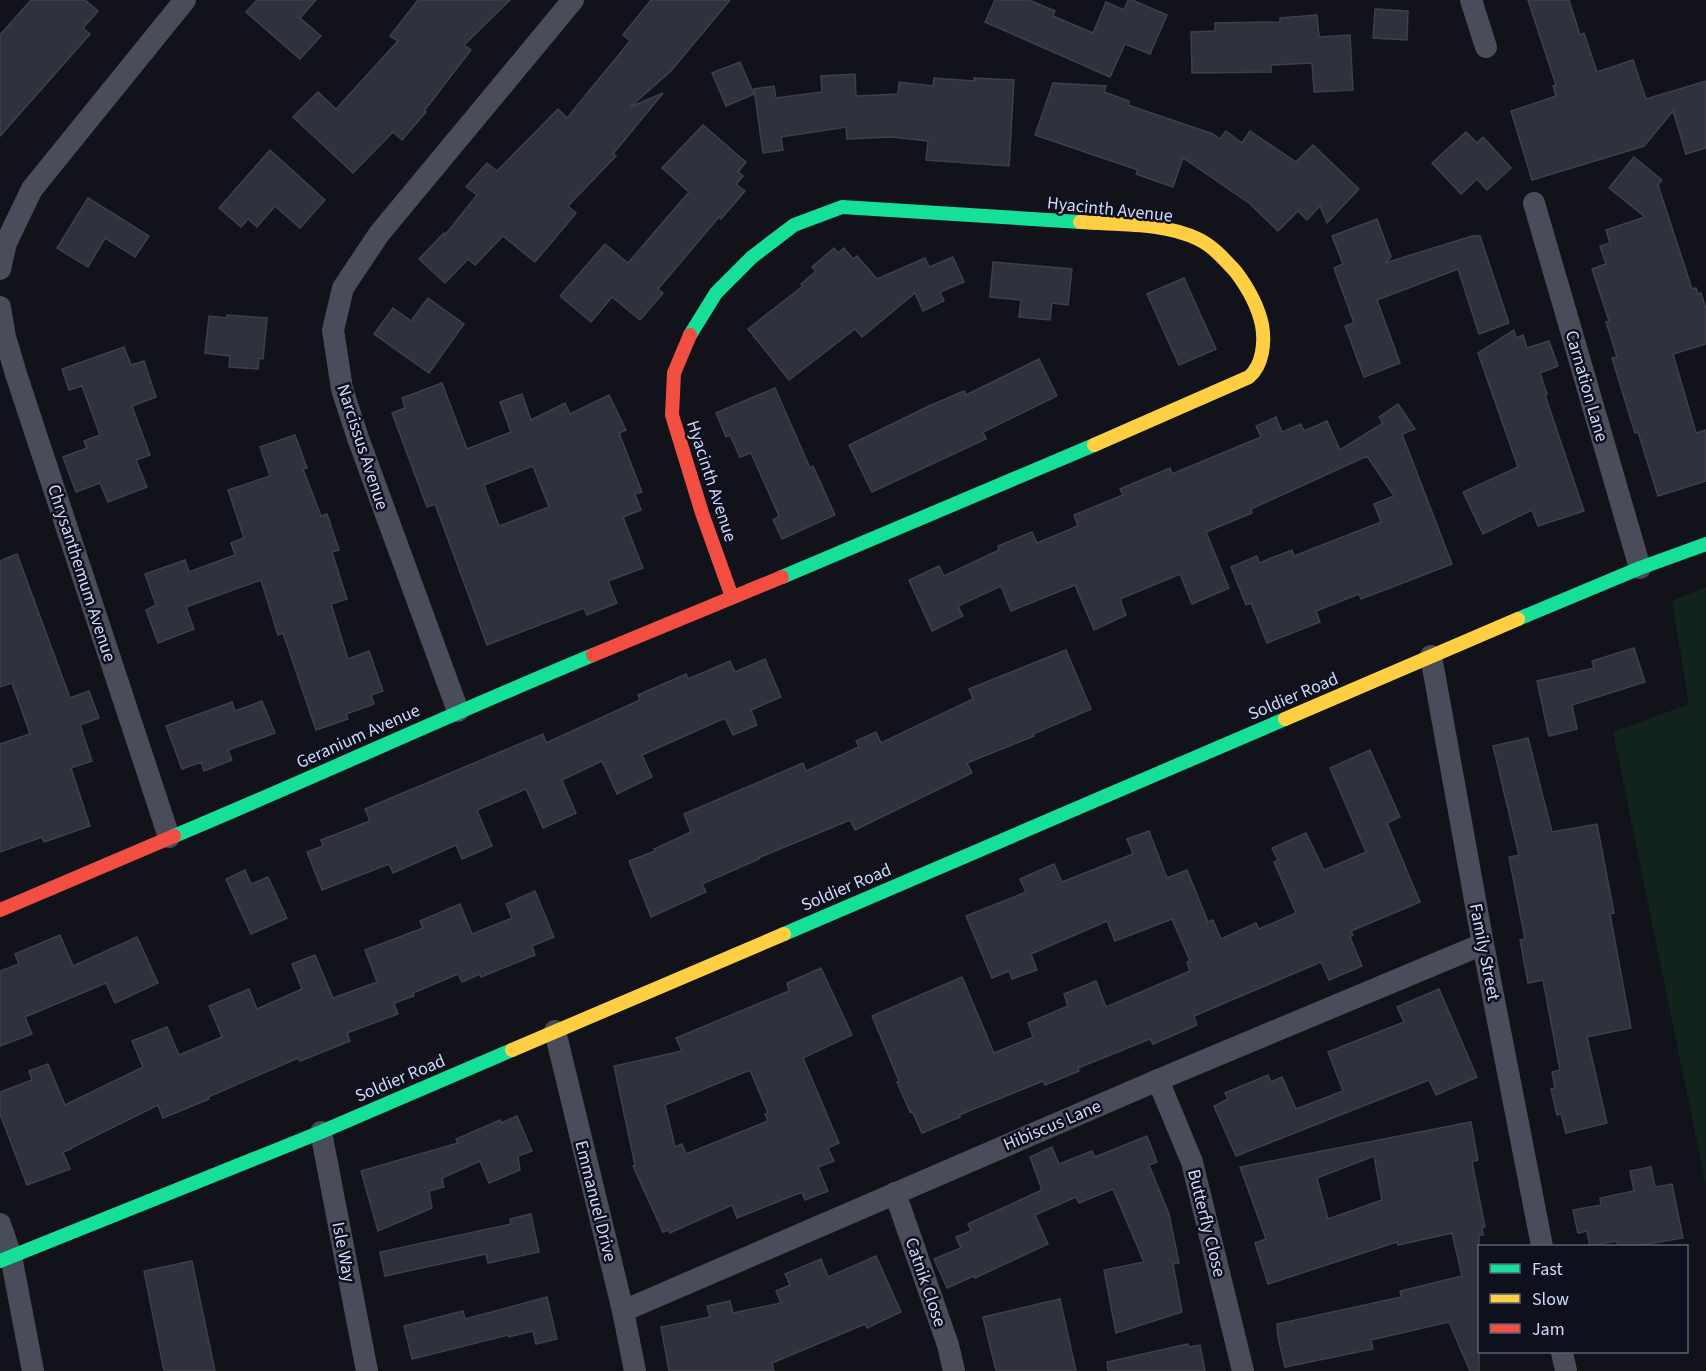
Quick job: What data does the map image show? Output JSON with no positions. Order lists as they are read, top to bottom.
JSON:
{
  "streets": {
    "street": [
      "Hyacinth Avenue",
      "Carnation Lane",
      "Narcissus Avenue",
      "Chrysanthemum Avenue",
      "Soldier Road",
      "Geranium Avenue",
      "Family Street",
      "Hibiscus Lane",
      "Emmanuel Drive",
      "Butterfly Close",
      "Isle Way",
      "Catnik Close"
    ]
  },
  "crossings": [
    ["Hyacinth Avenue", "Geranium Avenue"],
    ["Carnation Lane", "Soldier Road"],
    ["Narcissus Avenue", "Geranium Avenue"],
    ["Chrysanthemum Avenue", "Geranium Avenue"],
    ["Soldier Road", "Family Street"],
    ["Soldier Road", "Emmanuel Drive"],
    ["Soldier Road", "Isle Way"],
    ["Family Street", "Hibiscus Lane"],
    ["Hibiscus Lane", "Emmanuel Drive"],
    ["Hibiscus Lane", "Butterfly Close"],
    ["Hibiscus Lane", "Catnik Close"]
  ],
  "legend": ["Fast", "Slow", "Jam"]
}
